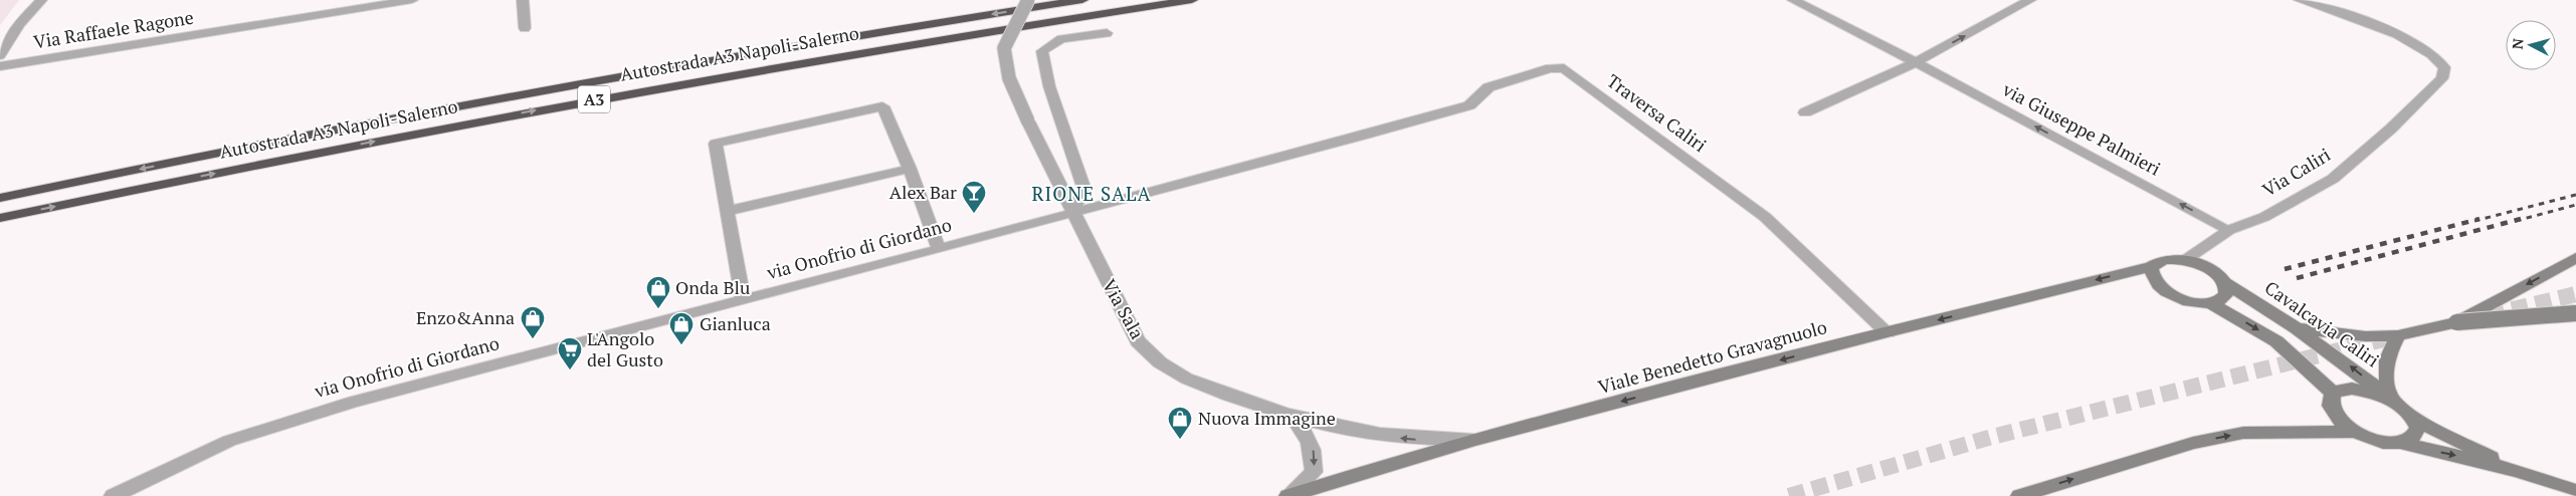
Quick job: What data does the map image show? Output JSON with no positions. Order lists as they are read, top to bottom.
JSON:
{
  "streets": {
    "highway": ["Autostrada A3 Napoli-Salerno", "A3"],
    "main road": ["Cavalcavia Caliri", "Viale Benedetto Gravagnuolo"],
    "street": [
      "Via Raffaele Ragone",
      "Traversa Caliri",
      "via Giuseppe Palmieri",
      "Via Caliri",
      "via Onofrio di Giordano",
      "Via Sala"
    ]
  },
  "crossings": [
    ["Traversa Caliri", "via Onofrio di Giordano"],
    ["Traversa Caliri", "Viale Benedetto Gravagnuolo"],
    ["via Giuseppe Palmieri", "Via Caliri"],
    ["via Onofrio di Giordano", "Via Sala"],
    ["Via Sala", "Viale Benedetto Gravagnuolo"]
  ],
  "one_way": ["via Giuseppe Palmieri", "Viale Benedetto Gravagnuolo"],
  "districts": ["RIONE SALA"],
  "places": {
    "bar": ["Alex Bar"],
    "shop": [
      "Onda Blu",
      "Enzo&Anna",
      "Gianluca",
      "Nuova Immagine"
    ],
    "supermarket": ["L'Angolo del Gusto"]
  },
  "north": "left"
}
